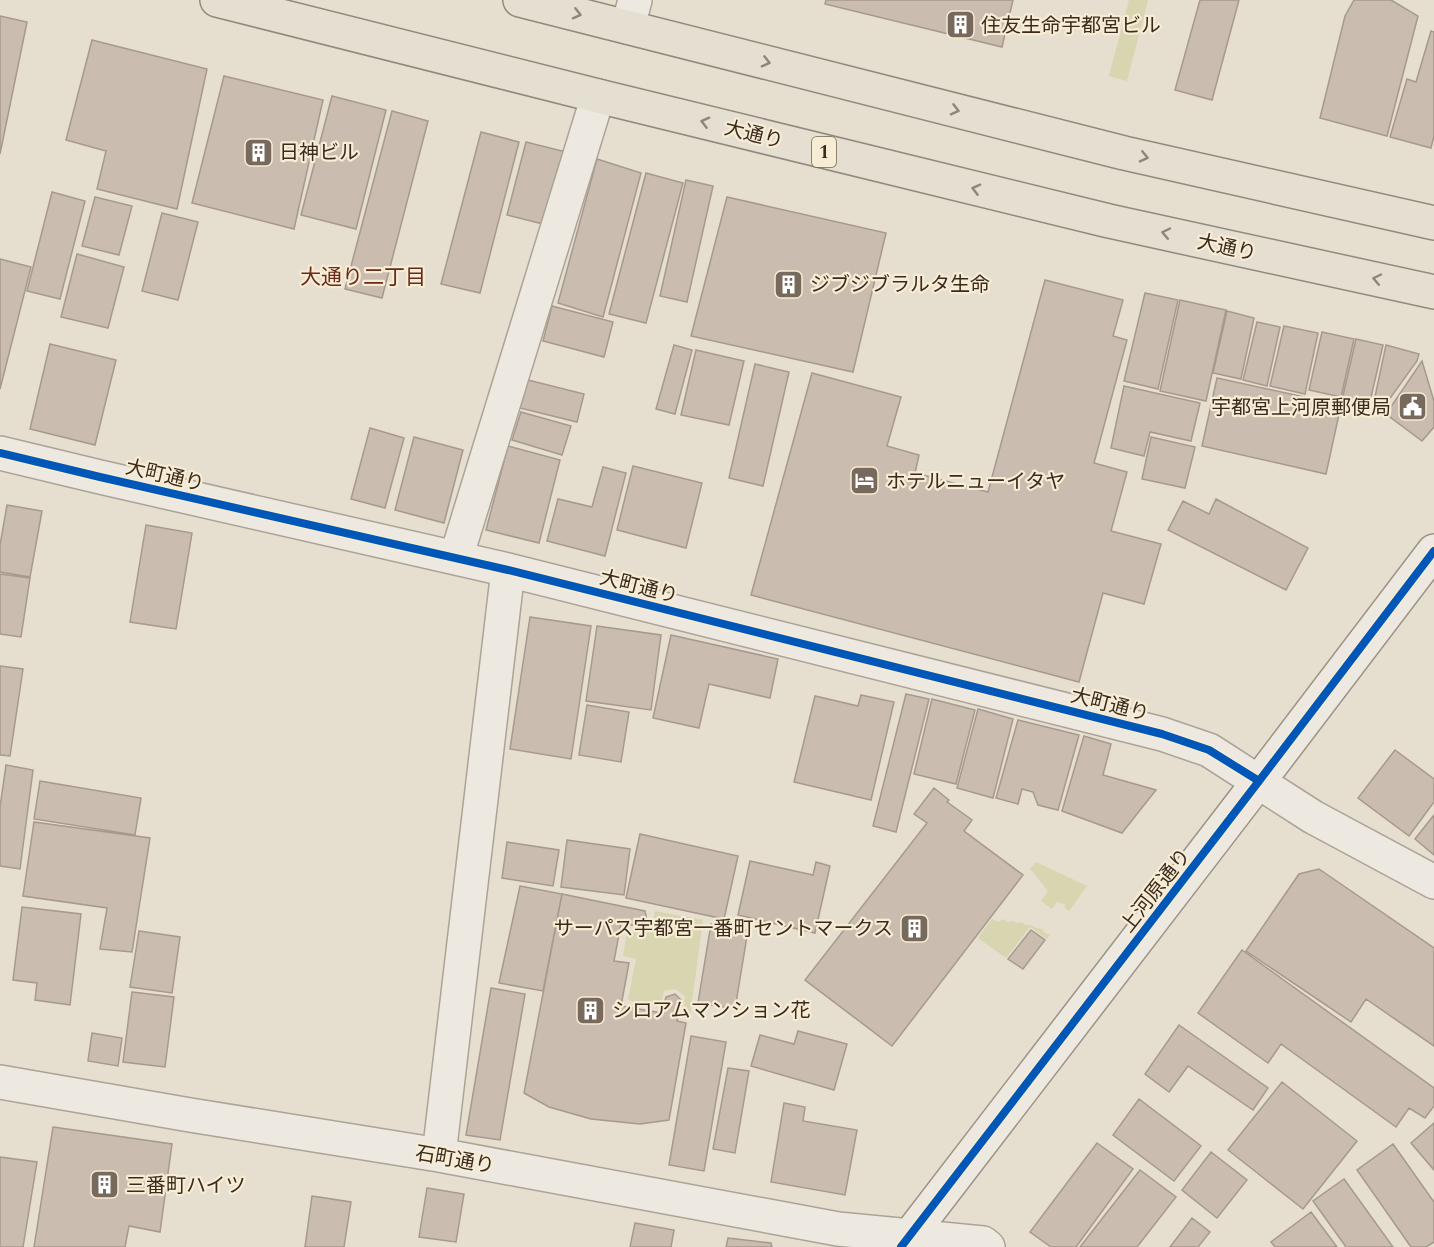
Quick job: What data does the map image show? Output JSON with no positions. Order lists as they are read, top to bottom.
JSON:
{
  "streets": {
    "main road": ["大通り", "1"],
    "street": ["大町通り", "上河原通り", "石町通り"]
  },
  "crossings": [
    ["大町通り", "上河原通り"],
    ["上河原通り", "石町通り"]
  ],
  "districts": ["大通り二丁目"],
  "places": {
    "building": [
      "住友生命宇都宮ビル",
      "日神ビル",
      "ジブジブラルタ生命",
      "サーパス宇都宮一番町セントマークス",
      "シロアムマンション花",
      "三番町ハイツ"
    ],
    "public building": ["宇都宮上河原郵便局"],
    "hotel": ["ホテルニューイタヤ"]
  }
}
